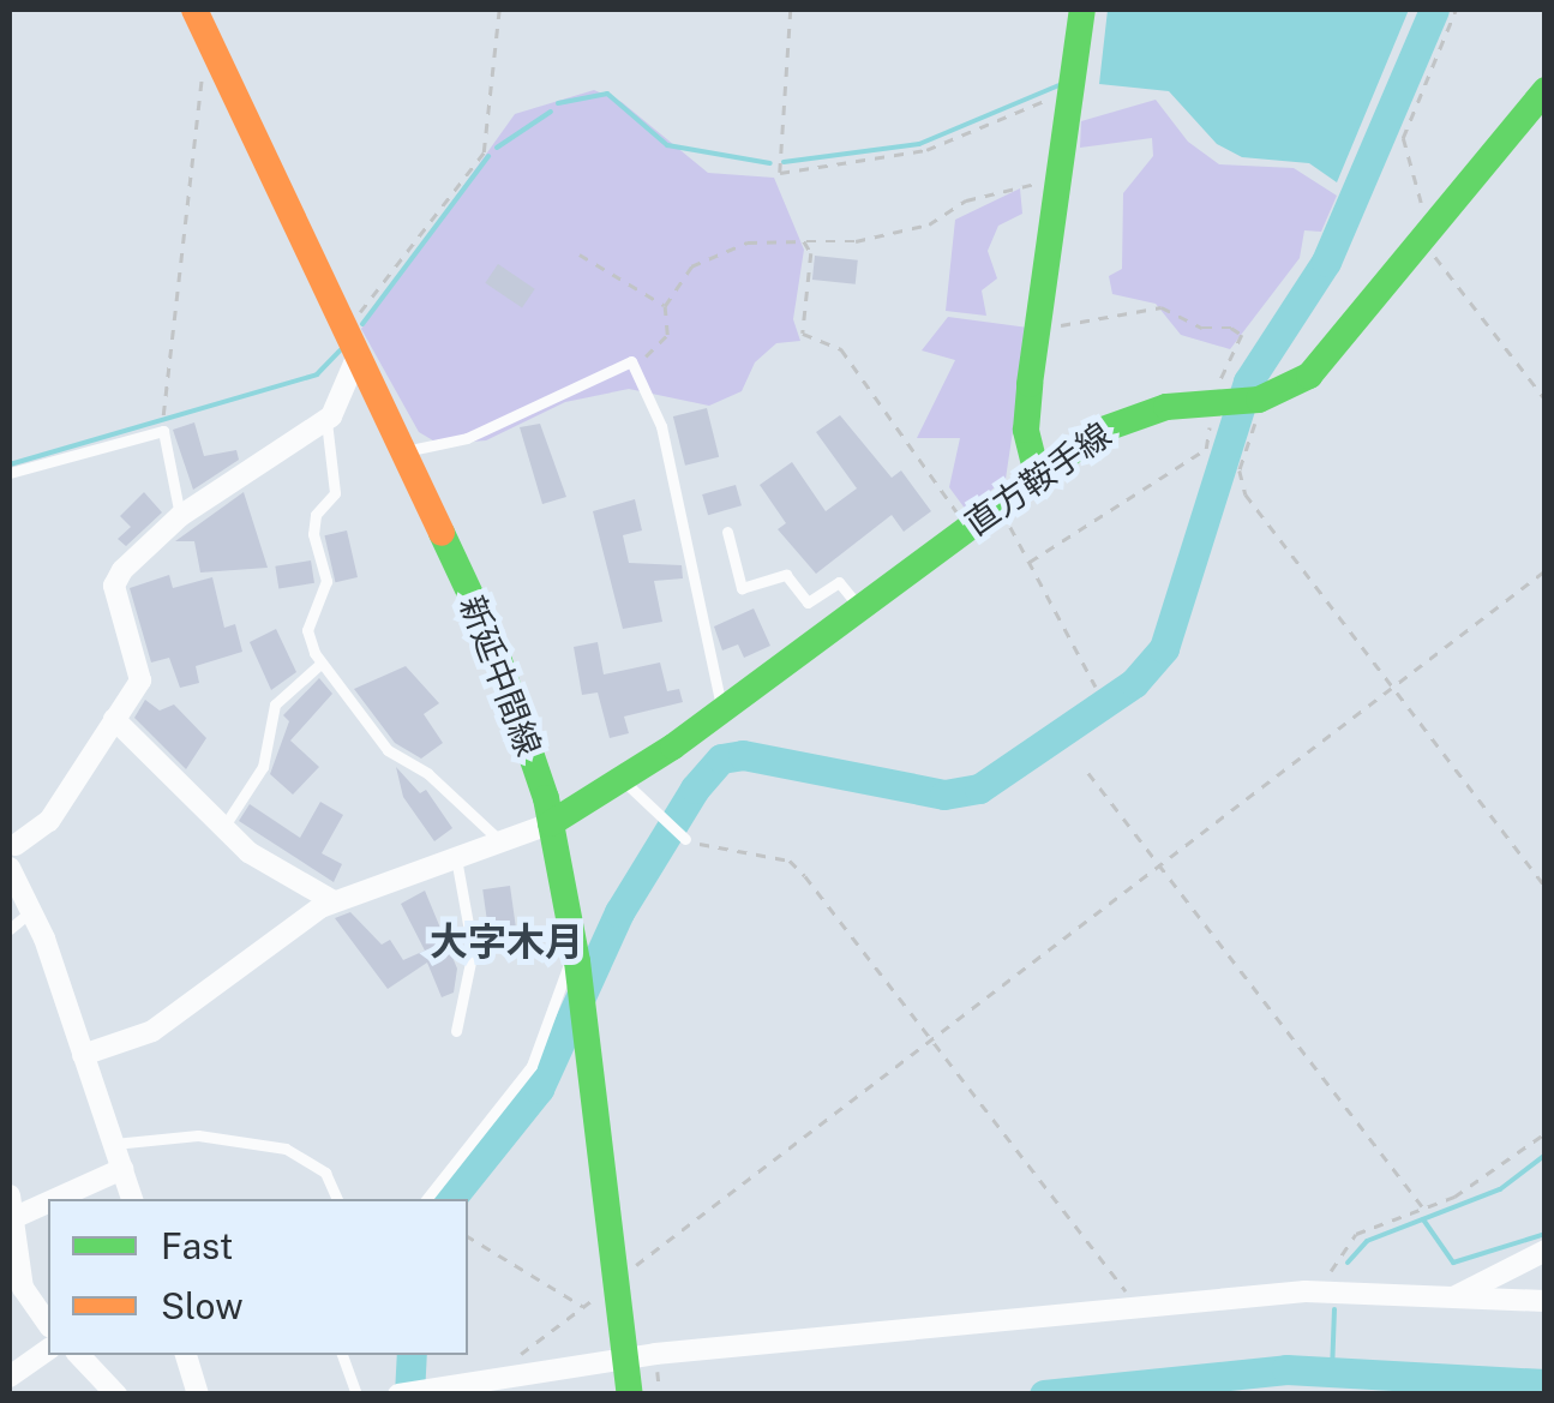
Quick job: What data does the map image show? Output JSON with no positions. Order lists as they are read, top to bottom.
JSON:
{
  "streets": {
    "main road": ["直方鞍手線", "新延中間線"]
  },
  "crossings": [
    ["直方鞍手線", "新延中間線"]
  ],
  "districts": ["大字木月"],
  "legend": ["Fast", "Slow"]
}
